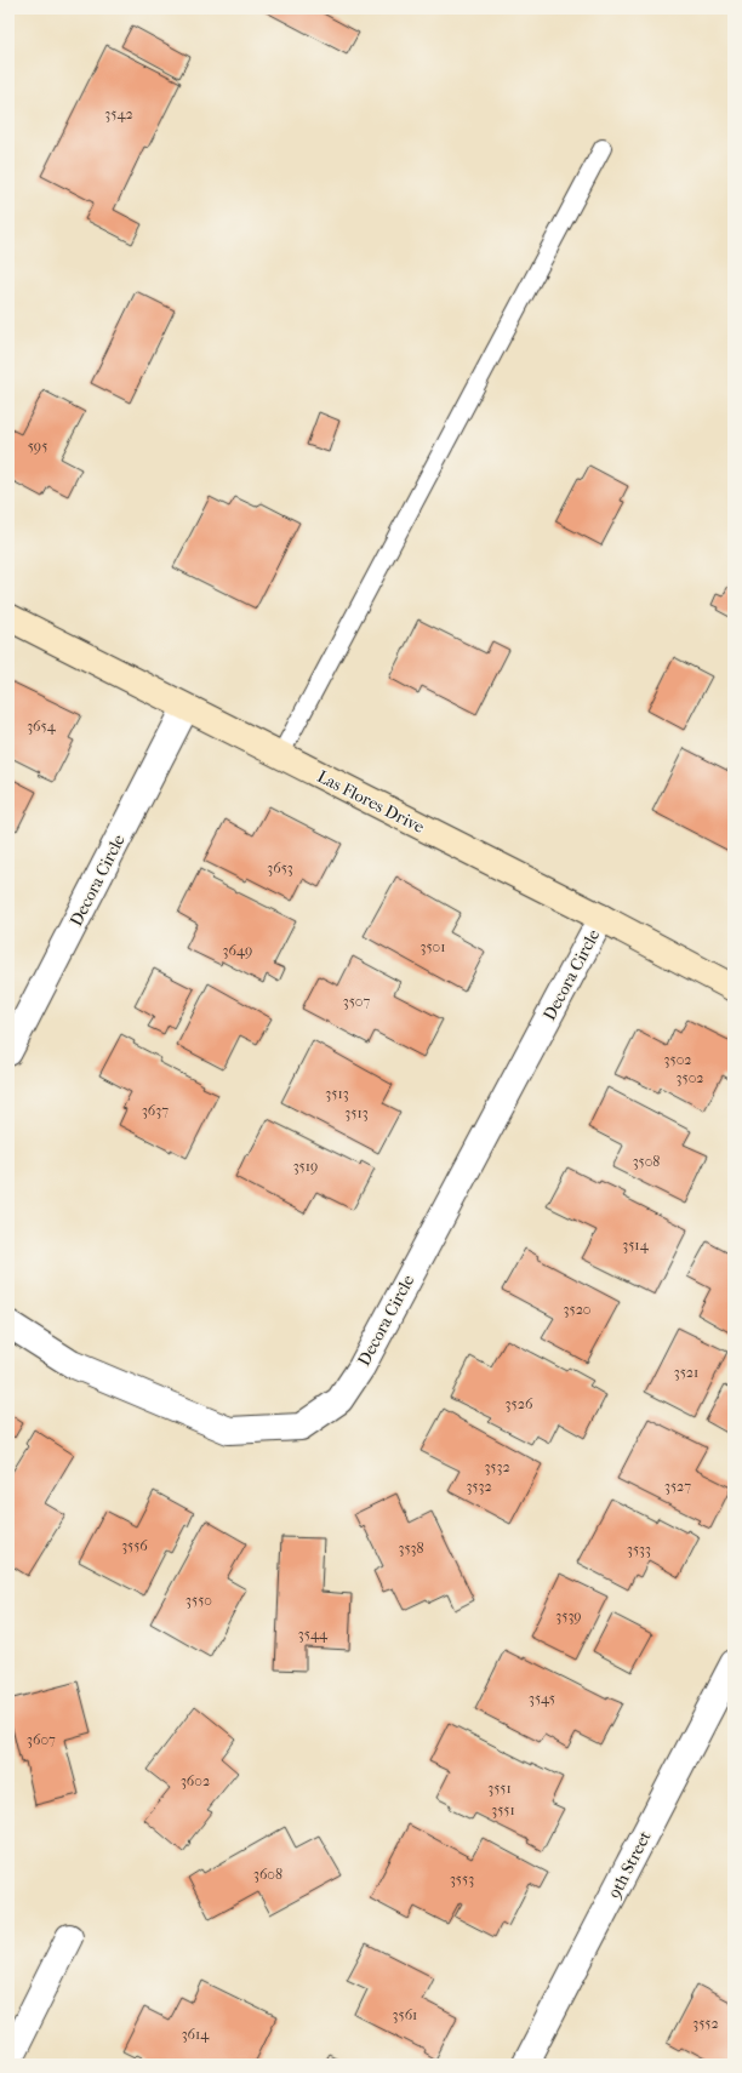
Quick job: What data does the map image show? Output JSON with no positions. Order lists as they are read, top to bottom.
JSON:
{
  "streets": {
    "street": ["Las Flores Drive", "Decora Circle", "9th Street"]
  },
  "crossings": [
    ["Las Flores Drive", "Decora Circle"]
  ],
  "house_numbers": [
    "3542",
    "595",
    "3654",
    "3653",
    "3501",
    "3649",
    "3507",
    "3502",
    "3502",
    "3513",
    "3637",
    "3513",
    "3508",
    "3519",
    "3514",
    "3520",
    "3521",
    "3526",
    "3532",
    "3532",
    "3527",
    "3556",
    "3538",
    "3533",
    "3550",
    "3539",
    "3544",
    "3545",
    "3607",
    "3602",
    "3551",
    "3551",
    "3608",
    "3553",
    "3561",
    "3552",
    "3614"
  ]
}
